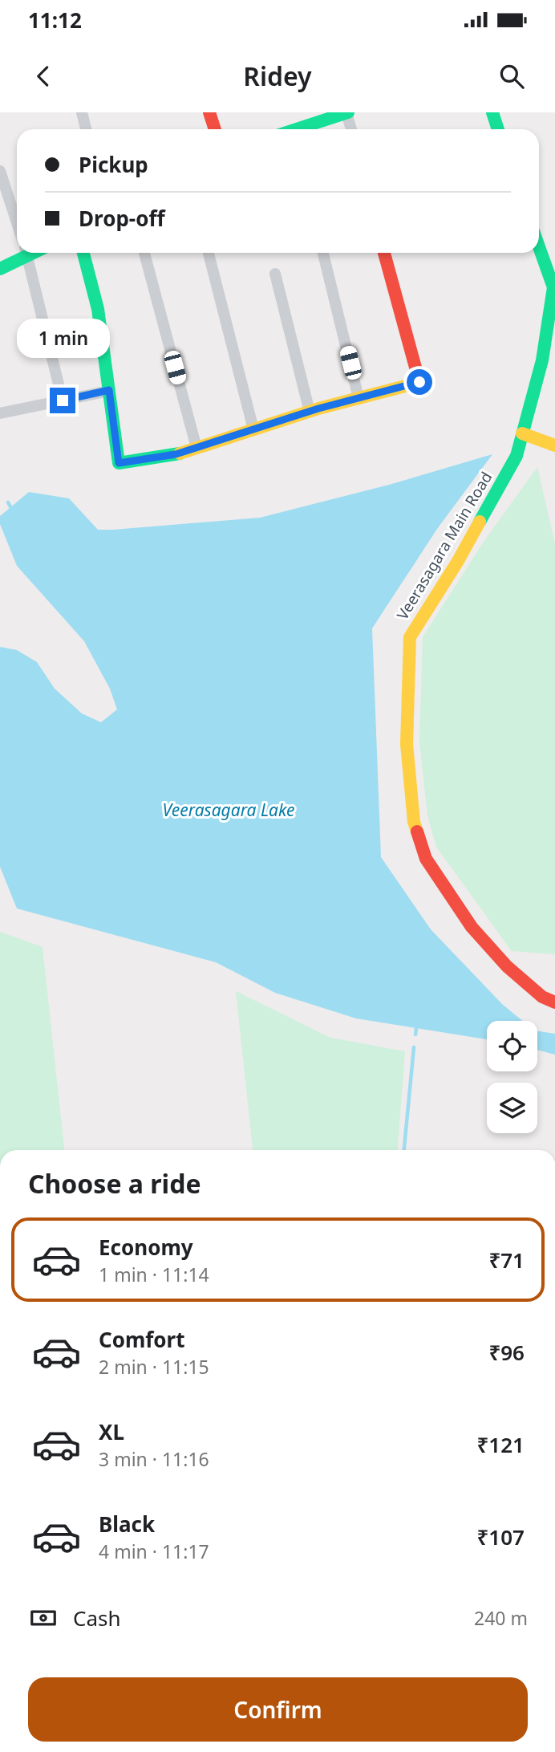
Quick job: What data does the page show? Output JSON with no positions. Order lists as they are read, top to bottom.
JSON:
{
  "streets": {
    "street": ["Veerasagara Main Road"]
  },
  "water": ["Veerasagara Lake"],
  "page": {
    "status": "11:12",
    "header": "Ridey",
    "banner": ["Pickup", "Drop-off"],
    "bubble": "1 min",
    "heading": "Choose a ride",
    "list": [
      {
        "name": "Economy",
        "note": "1 min · 11:14",
        "value": "₹71"
      },
      {
        "name": "Comfort",
        "note": "2 min · 11:15",
        "value": "₹96"
      },
      {
        "name": "XL",
        "note": "3 min · 11:16",
        "value": "₹121"
      },
      {
        "name": "Black",
        "note": "4 min · 11:17",
        "value": "₹107"
      }
    ],
    "pay": ["Cash", "240 m"],
    "buttons": "Confirm"
  }
}
